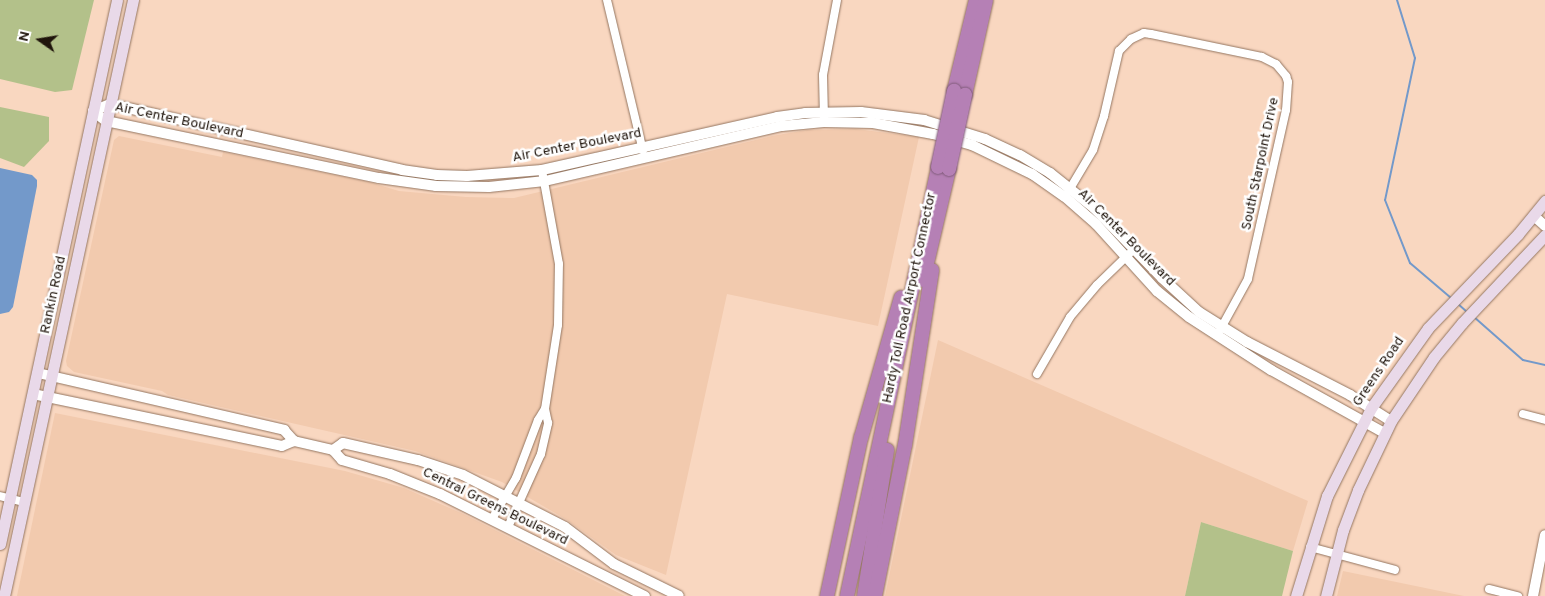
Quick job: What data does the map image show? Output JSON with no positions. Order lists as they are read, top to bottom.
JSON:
{
  "streets": {
    "highway": ["Hardy Toll Road Airport Connector"],
    "main road": ["Rankin Road", "Greens Road"],
    "street": ["Air Center Boulevard", "South Starpoint Drive", "Central Greens Boulevard"]
  },
  "crossings": [
    ["Air Center Boulevard", "South Starpoint Drive"],
    ["Air Center Boulevard", "Rankin Road"],
    ["Air Center Boulevard", "Greens Road"],
    ["Rankin Road", "Central Greens Boulevard"]
  ],
  "north": "left"
}
